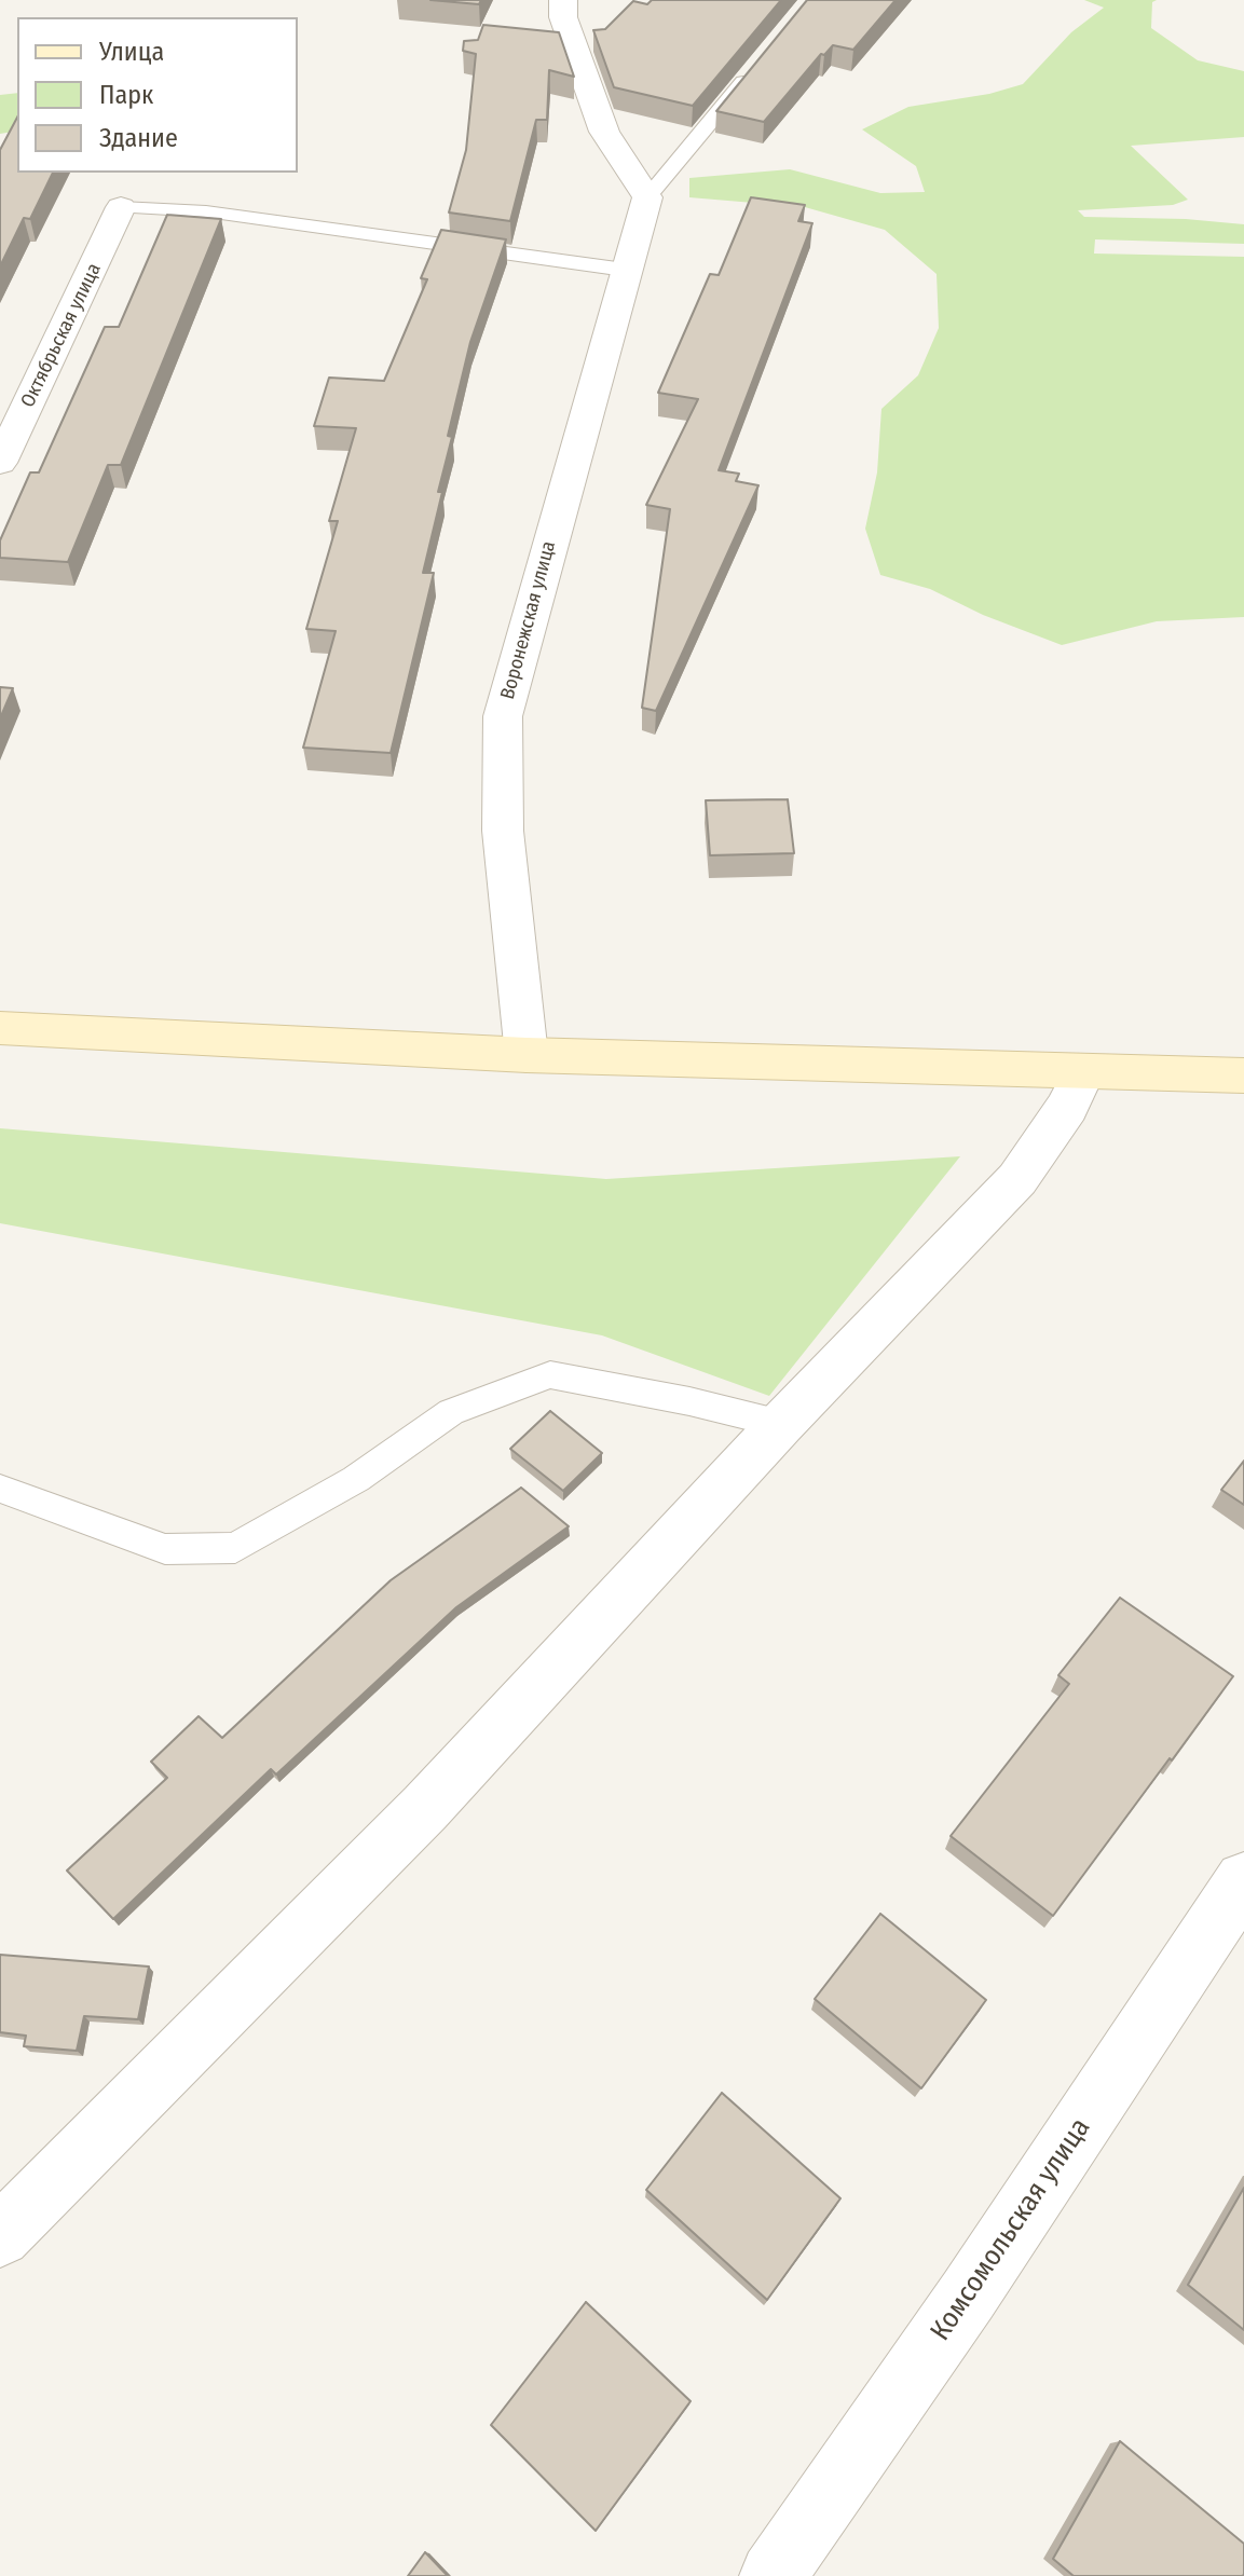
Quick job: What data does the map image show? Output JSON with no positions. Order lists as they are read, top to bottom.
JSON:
{
  "streets": {
    "street": ["Октябрьская улица", "Воронежская улица", "Комсомольская улица"]
  },
  "legend": ["Улица", "Парк", "Здание"]
}
